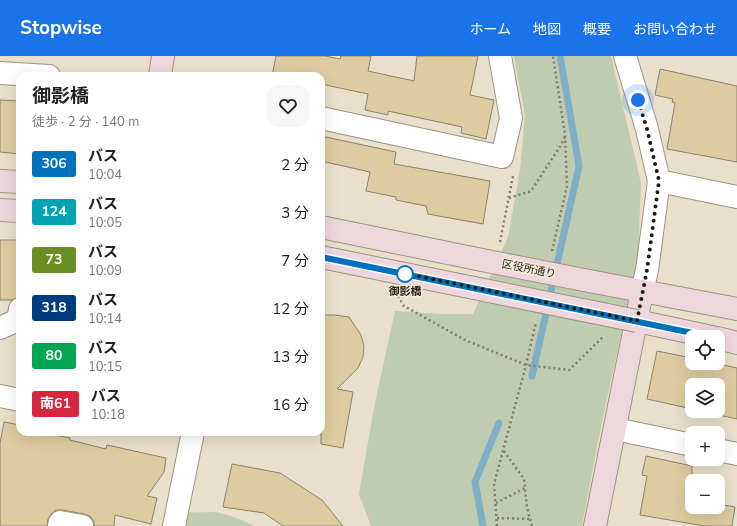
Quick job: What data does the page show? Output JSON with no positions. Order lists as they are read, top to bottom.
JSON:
{
  "streets": {
    "street": ["区役所通り"]
  },
  "places": ["御影橋"],
  "lines": ["bus line 306"],
  "page": {
    "header": "Stopwise",
    "nav": [
      "ホーム",
      "地図",
      "概要",
      "お問い合わせ"
    ],
    "heading": ["御影橋", "徒歩 · 2 分 · 140 m"],
    "list": [
      {
        "mark": "306",
        "name": "バス",
        "note": "10:04",
        "value": "2 分"
      },
      {
        "mark": "124",
        "name": "バス",
        "note": "10:05",
        "value": "3 分"
      },
      {
        "mark": "73",
        "name": "バス",
        "note": "10:09",
        "value": "7 分"
      },
      {
        "mark": "318",
        "name": "バス",
        "note": "10:14",
        "value": "12 分"
      },
      {
        "mark": "80",
        "name": "バス",
        "note": "10:15",
        "value": "13 分"
      },
      {
        "mark": "南61",
        "name": "バス",
        "note": "10:18",
        "value": "16 分"
      }
    ],
    "map_buttons": ["+", "−"]
  }
}
